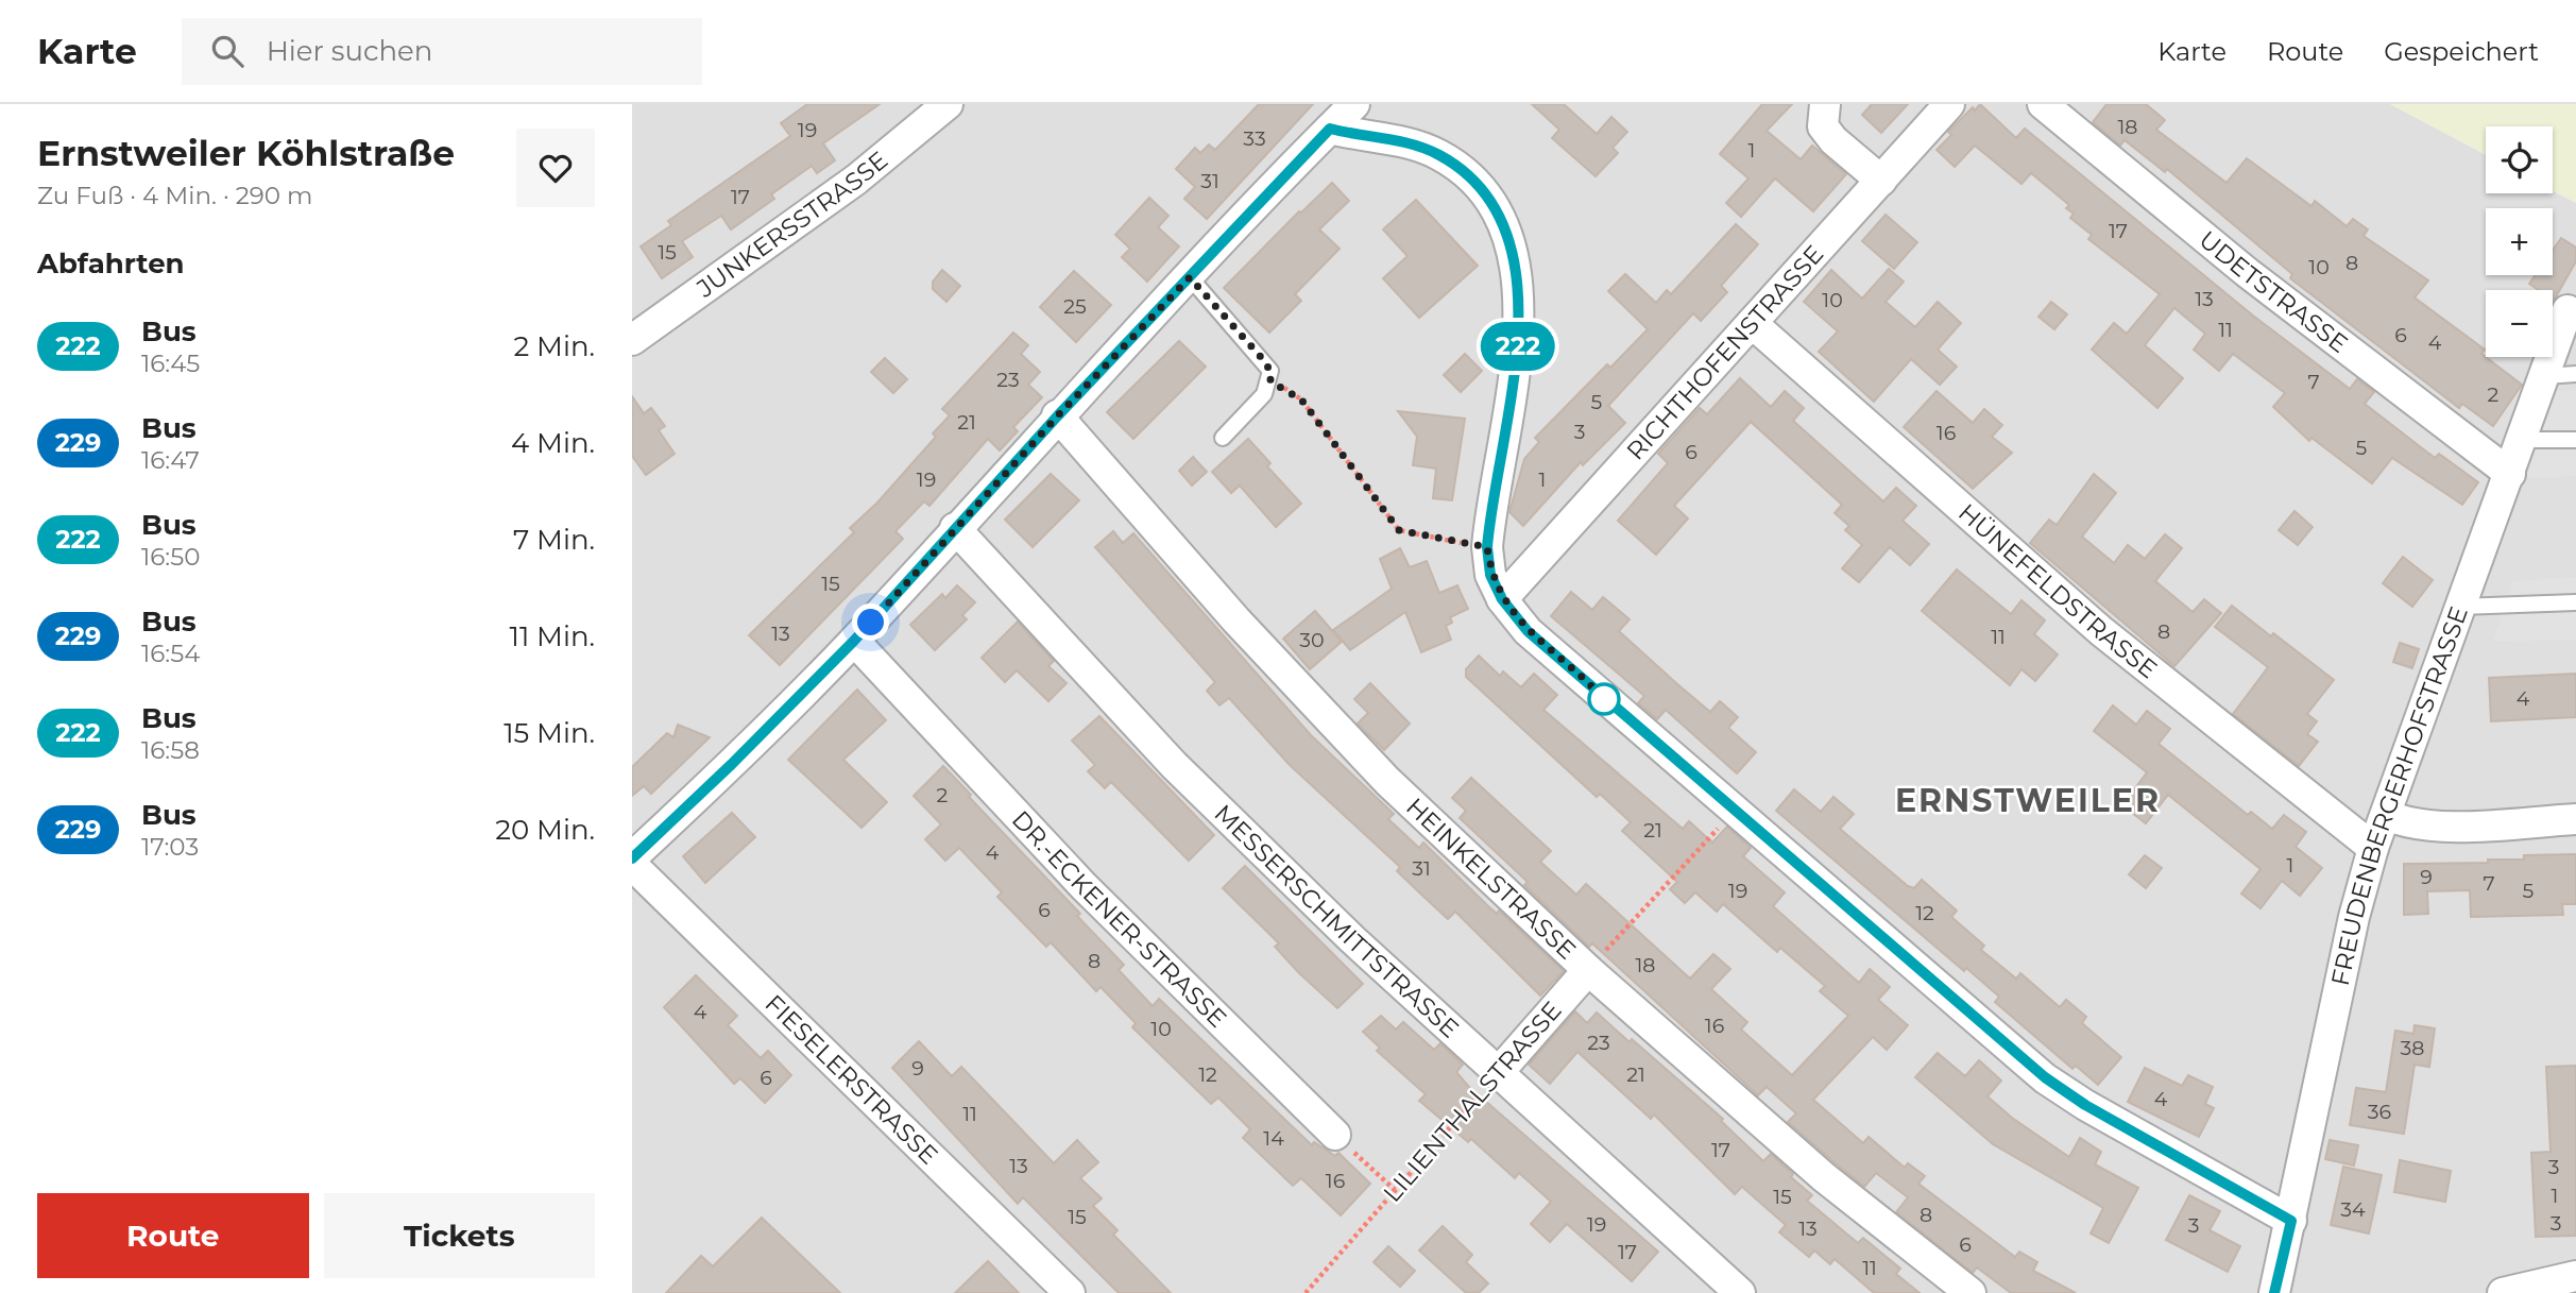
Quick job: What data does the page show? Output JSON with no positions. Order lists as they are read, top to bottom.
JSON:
{
  "streets": {
    "street": [
      "JUNKERSSTRASSE",
      "UDETSTRASSE",
      "RICHTHOFENSTRASSE",
      "HÜNEFELDSTRASSE",
      "FREUDENBERGERHOFSTRASSE",
      "HEINKELSTRASSE",
      "DR.-ECKENER-STRASSE",
      "MESSERSCHMITTSTRASSE",
      "FIESELERSTRASSE",
      "LILIENTHALSTRASSE"
    ]
  },
  "crossings": [
    ["UDETSTRASSE", "FREUDENBERGERHOFSTRASSE"],
    ["RICHTHOFENSTRASSE", "HÜNEFELDSTRASSE"],
    ["HÜNEFELDSTRASSE", "FREUDENBERGERHOFSTRASSE"],
    ["HEINKELSTRASSE", "LILIENTHALSTRASSE"],
    ["MESSERSCHMITTSTRASSE", "LILIENTHALSTRASSE"]
  ],
  "districts": ["ERNSTWEILER"],
  "lines": ["bus line 222"],
  "house_numbers": [
    "18",
    "19",
    "33",
    "1",
    "31",
    "17",
    "17",
    "15",
    "8",
    "10",
    "13",
    "10",
    "25",
    "11",
    "6",
    "4",
    "23",
    "7",
    "2",
    "5",
    "21",
    "3",
    "16",
    "5",
    "6",
    "19",
    "1",
    "15",
    "8",
    "13",
    "11",
    "30",
    "4",
    "2",
    "21",
    "4",
    "1",
    "31",
    "9",
    "7",
    "19",
    "5",
    "6",
    "12",
    "8",
    "18",
    "4",
    "16",
    "10",
    "23",
    "38",
    "9",
    "12",
    "21",
    "6",
    "4",
    "36",
    "11",
    "14",
    "17",
    "13",
    "3",
    "16",
    "1",
    "15",
    "34",
    "8",
    "15",
    "3",
    "19",
    "3",
    "13",
    "6",
    "17",
    "11"
  ],
  "page": {
    "header": "Karte",
    "search": "Hier suchen",
    "nav": ["Karte", "Route", "Gespeichert"],
    "heading": [
      ["Ernstweiler Köhlstraße", "Zu Fuß · 4 Min. · 290 m"],
      "Abfahrten"
    ],
    "on_map": "222",
    "map_buttons": ["+", "−"],
    "list": [
      {
        "mark": "222",
        "name": "Bus",
        "note": "16:45",
        "value": "2 Min."
      },
      {
        "mark": "229",
        "name": "Bus",
        "note": "16:47",
        "value": "4 Min."
      },
      {
        "mark": "222",
        "name": "Bus",
        "note": "16:50",
        "value": "7 Min."
      },
      {
        "mark": "229",
        "name": "Bus",
        "note": "16:54",
        "value": "11 Min."
      },
      {
        "mark": "222",
        "name": "Bus",
        "note": "16:58",
        "value": "15 Min."
      },
      {
        "mark": "229",
        "name": "Bus",
        "note": "17:03",
        "value": "20 Min."
      }
    ],
    "buttons": ["Route", "Tickets"]
  }
}
